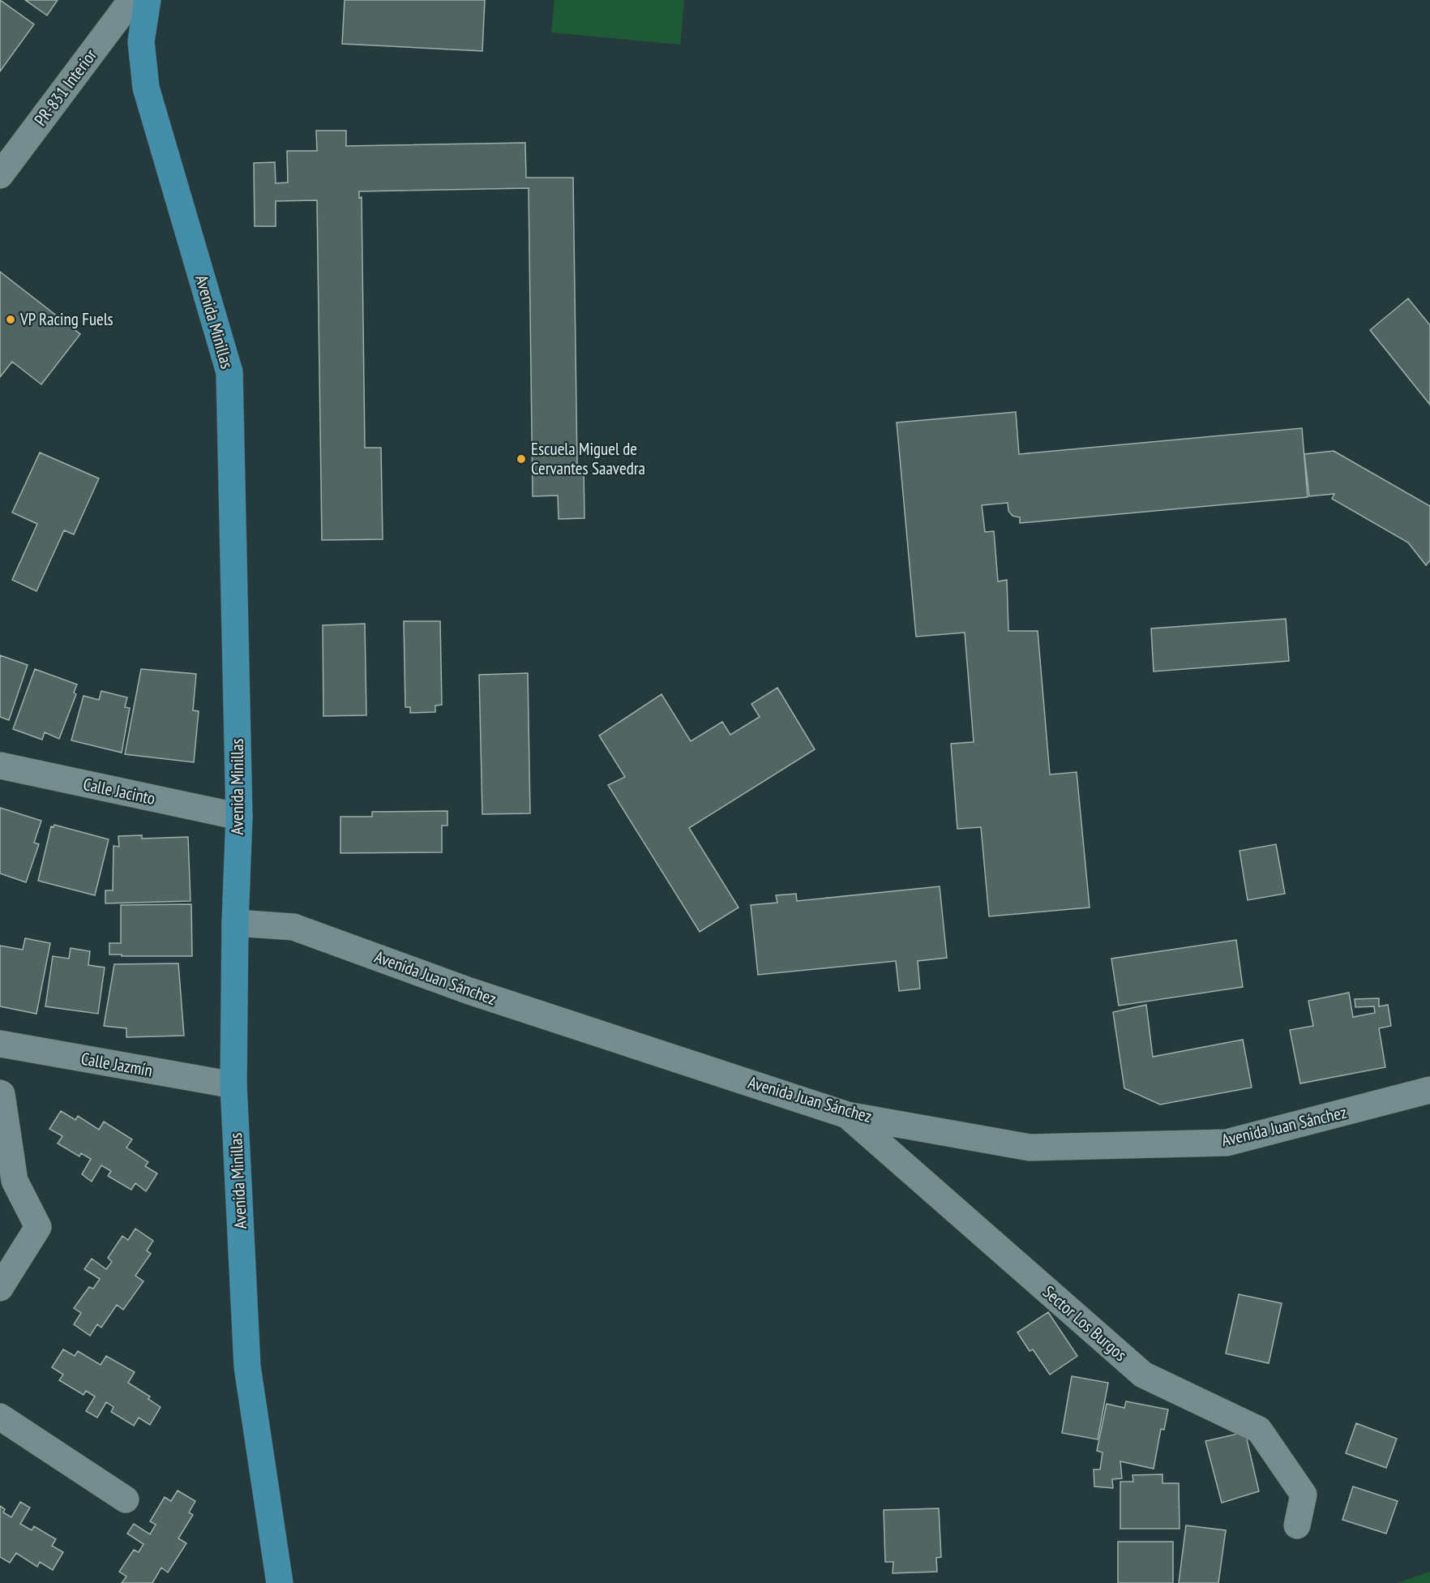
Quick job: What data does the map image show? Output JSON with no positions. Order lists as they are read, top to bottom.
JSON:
{
  "streets": {
    "main road": ["Avenida Minillas"],
    "street": [
      "PR-831 Interior",
      "Calle Jacinto",
      "Avenida Juan Sánchez",
      "Calle Jazmín",
      "Sector Los Burgos"
    ]
  },
  "crossings": [
    ["Avenida Minillas", "Calle Jacinto"],
    ["Avenida Minillas", "Avenida Juan Sánchez"],
    ["Avenida Minillas", "Calle Jazmín"],
    ["Avenida Juan Sánchez", "Sector Los Burgos"]
  ],
  "places": ["VP Racing Fuels", "Escuela Miguel de Cervantes Saavedra"]
}
